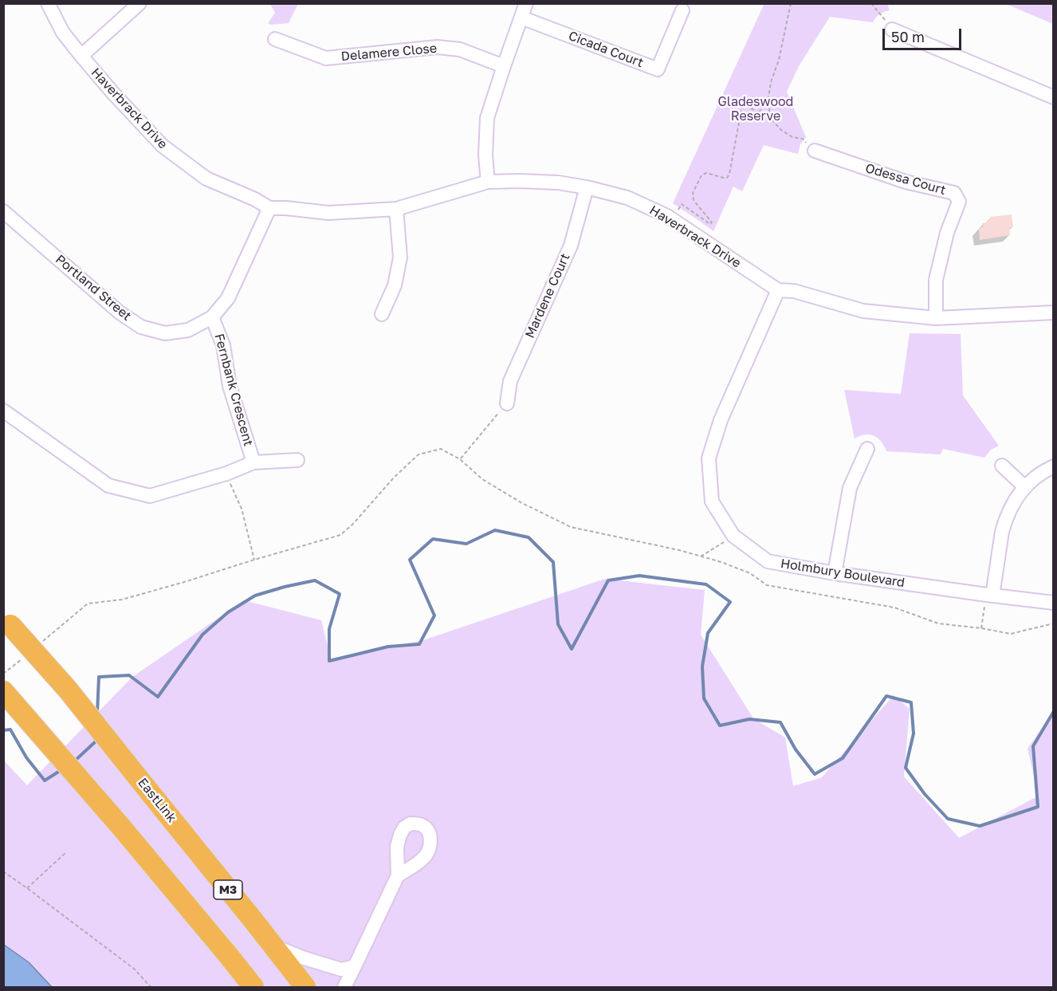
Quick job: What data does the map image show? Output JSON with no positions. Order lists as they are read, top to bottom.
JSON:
{
  "streets": {
    "highway": ["EastLink", "M3"],
    "street": [
      "Cicada Court",
      "Delamere Close",
      "Haverbrack Drive",
      "Odessa Court",
      "Portland Street",
      "Mardene Court",
      "Fernbank Crescent",
      "Holmbury Boulevard"
    ]
  },
  "crossings": [
    ["Haverbrack Drive", "Odessa Court"],
    ["Haverbrack Drive", "Portland Street"],
    ["Haverbrack Drive", "Mardene Court"],
    ["Haverbrack Drive", "Holmbury Boulevard"],
    ["Portland Street", "Fernbank Crescent"]
  ],
  "parks": ["Gladeswood Reserve"],
  "scale_bar": "50 m"
}
